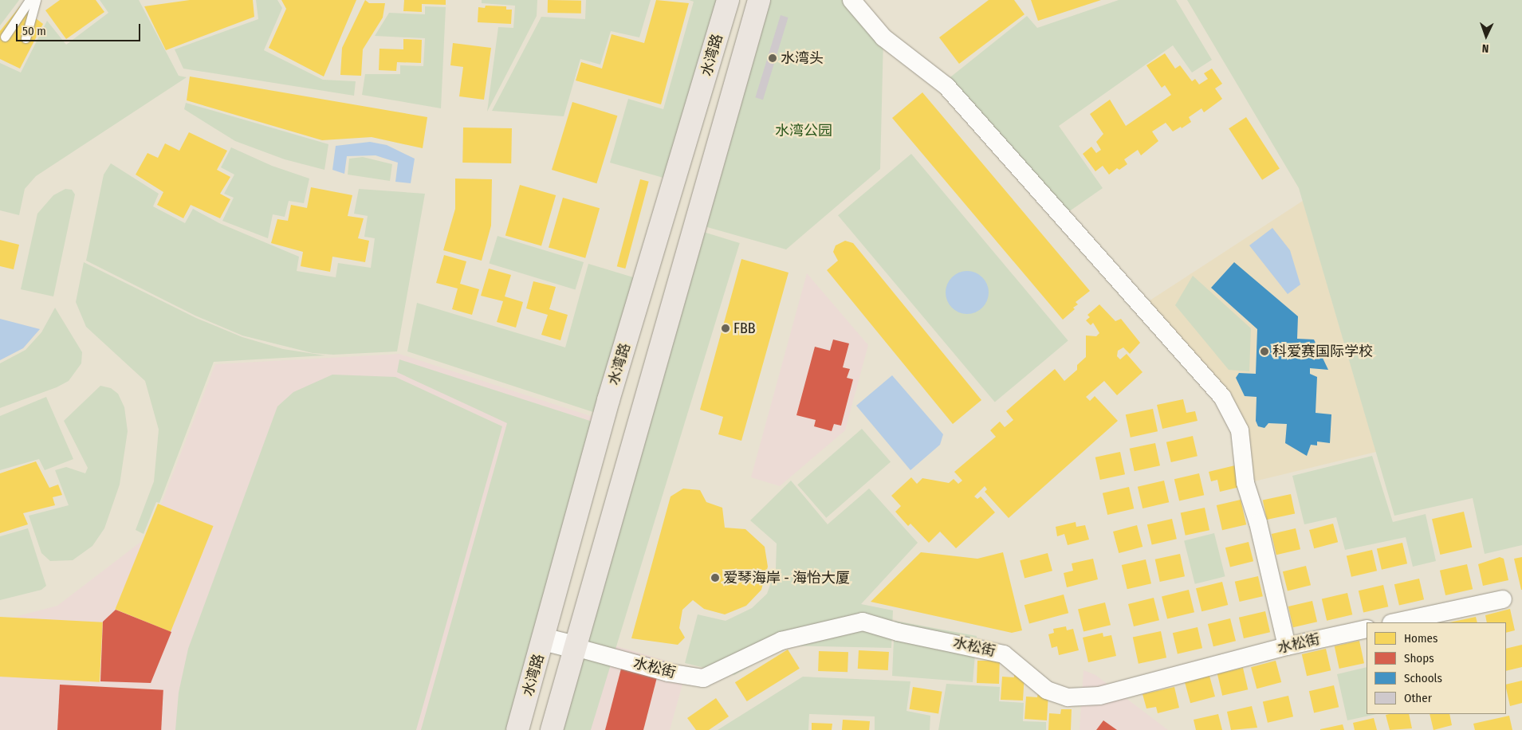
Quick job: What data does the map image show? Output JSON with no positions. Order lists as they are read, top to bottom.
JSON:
{
  "streets": {
    "main road": ["水湾路"],
    "street": ["水松街"]
  },
  "parks": ["水湾公园"],
  "places": [
    "水湾头",
    "FBB",
    "科爱赛国际学校",
    "爱琴海岸 - 海怡大厦"
  ],
  "legend": [
    "Homes",
    "Shops",
    "Schools",
    "Other"
  ],
  "scale_bar": "50 m",
  "north": "bottom"
}
